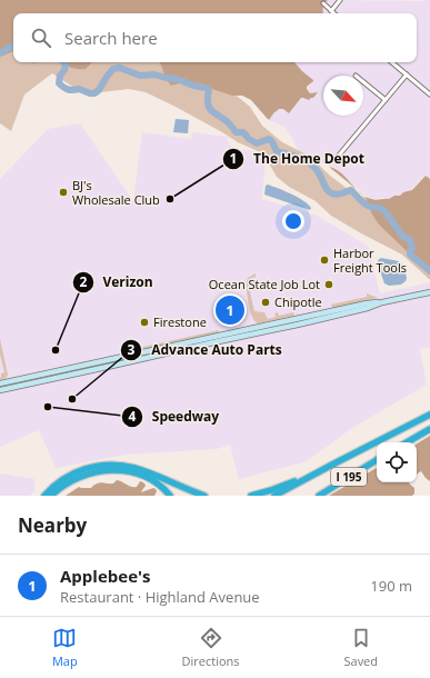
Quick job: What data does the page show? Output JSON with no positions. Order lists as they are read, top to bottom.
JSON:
{
  "streets": {
    "highway": ["I 195"]
  },
  "places": [
    "BJ's Wholesale Club",
    "The Home Depot",
    "Harbor Freight Tools",
    "Ocean State Job Lot",
    "Chipotle",
    "Firestone",
    "Verizon",
    "Advance Auto Parts",
    "Speedway"
  ],
  "north": "bottom right",
  "page": {
    "search": "Search here",
    "pins": "1",
    "heading": "Nearby",
    "list": [
      {
        "mark": "1",
        "name": "Applebee's",
        "note": "Restaurant · Highland Avenue",
        "value": "190 m"
      }
    ],
    "nav": ["Map", "Directions", "Saved"]
  }
}
